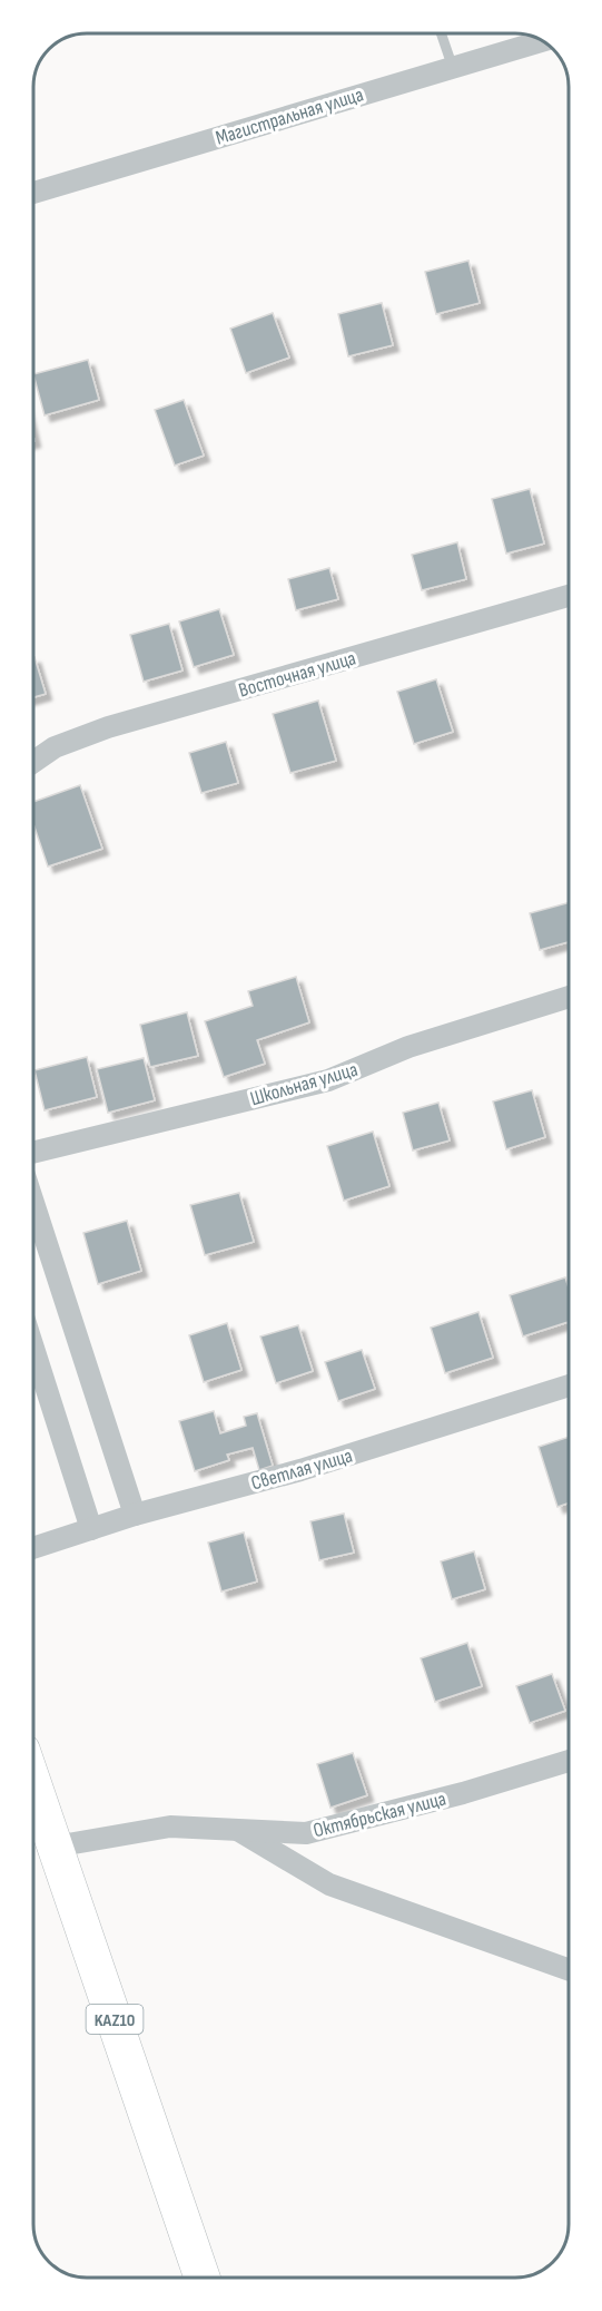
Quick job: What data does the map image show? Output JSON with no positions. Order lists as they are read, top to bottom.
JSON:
{
  "streets": {
    "highway": ["KAZ10"],
    "street": [
      "Магистральная улица",
      "Восточная улица",
      "Школьная улица",
      "Светлая улица",
      "Октябрьская улица"
    ]
  },
  "crossings": [
    ["Октябрьская улица", "KAZ10"]
  ]
}
